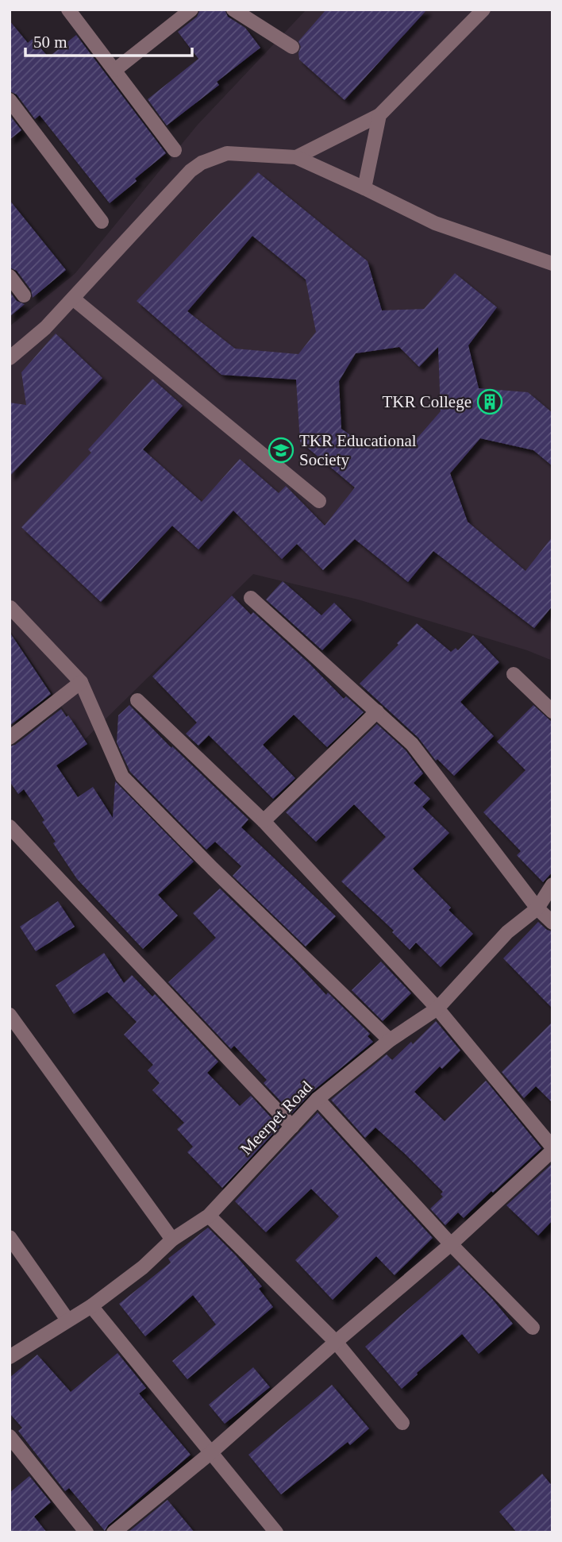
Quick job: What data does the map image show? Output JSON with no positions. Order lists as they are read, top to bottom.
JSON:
{
  "streets": {
    "street": ["Meerpet Road"]
  },
  "places": {
    "building": ["TKR College"],
    "school or university": ["TKR Educational Society"]
  },
  "scale_bar": "50 m"
}
